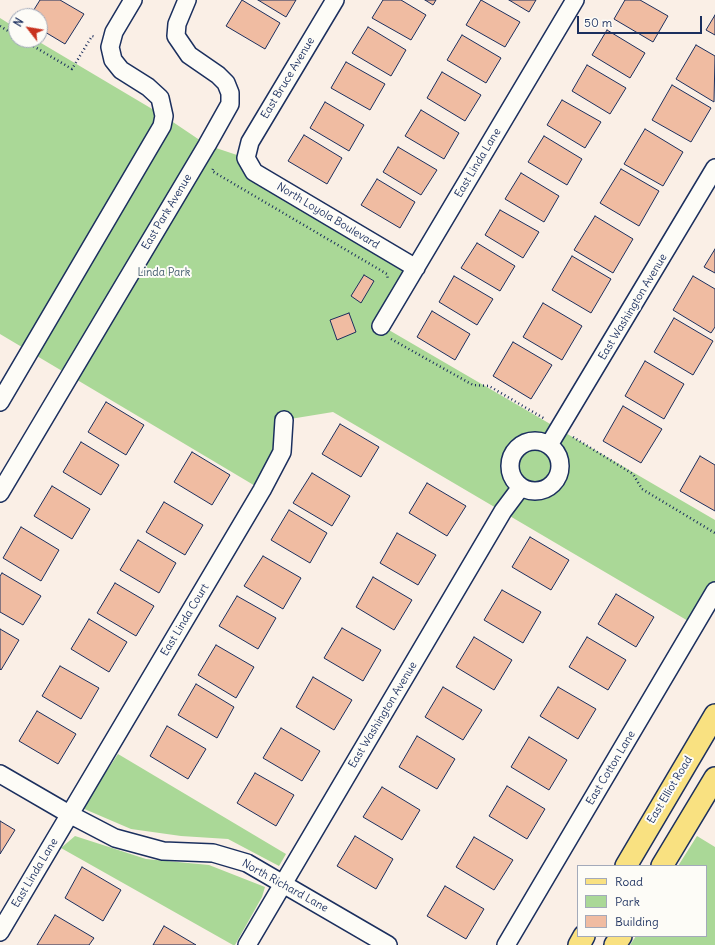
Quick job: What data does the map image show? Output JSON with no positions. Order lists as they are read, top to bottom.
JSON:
{
  "streets": {
    "main road": ["East Elliot Road"],
    "street": [
      "East Bruce Avenue",
      "East Linda Lane",
      "East Park Avenue",
      "North Loyola Boulevard",
      "East Washington Avenue",
      "East Linda Court",
      "East Cotton Lane",
      "North Richard Lane"
    ]
  },
  "crossings": [
    ["East Bruce Avenue", "North Loyola Boulevard"],
    ["East Linda Lane", "North Loyola Boulevard"],
    ["East Linda Lane", "East Linda Court"],
    ["East Linda Lane", "North Richard Lane"],
    ["East Washington Avenue", "North Richard Lane"],
    ["East Linda Court", "North Richard Lane"]
  ],
  "parks": ["Linda Park"],
  "legend": ["Road", "Park", "Building"],
  "scale_bar": "50 m",
  "north": "top left"
}
